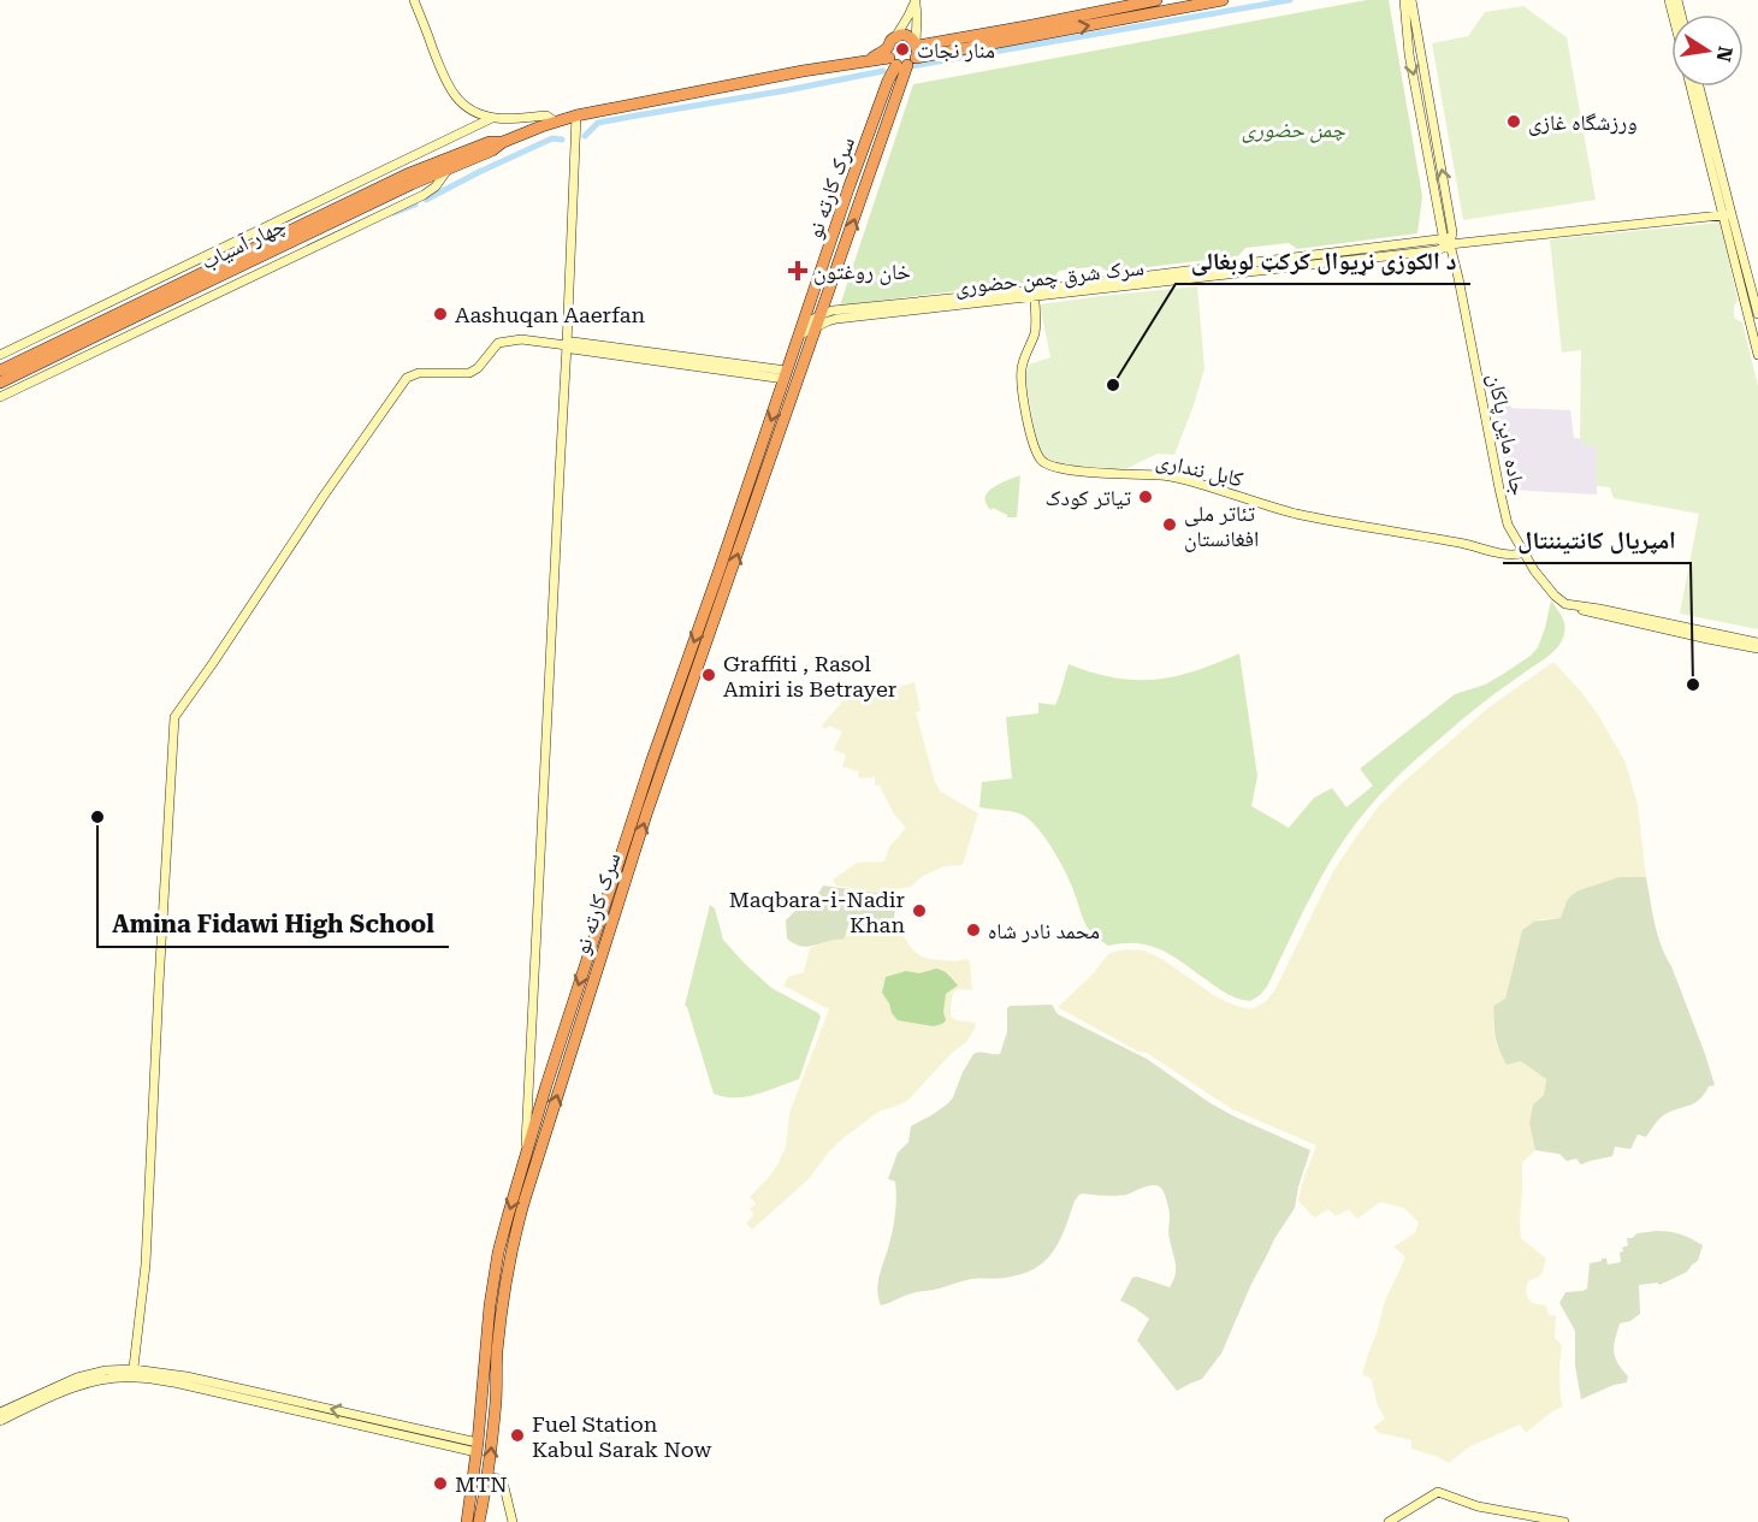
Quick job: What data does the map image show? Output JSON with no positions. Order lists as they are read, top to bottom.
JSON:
{
  "streets": {
    "highway": ["سرک کارته نو", "چهار آسیاب"],
    "main road": ["سرک شرق چمن حضوری", "جاده ماین پاکان", "کابل ننداری"]
  },
  "crossings": [
    ["سرک کارته نو", "چهار آسیاب"],
    ["سرک کارته نو", "سرک شرق چمن حضوری"],
    ["سرک شرق چمن حضوری", "جاده ماین پاکان"],
    ["سرک شرق چمن حضوری", "کابل ننداری"],
    ["جاده ماین پاکان", "کابل ننداری"]
  ],
  "parks": ["چمن حضوری"],
  "places": {
    "other": [
      "منار نجات",
      "ورزشگاه غازی",
      "Aashuqan Aaerfan",
      "د الکوزی نړیوال کرکټ لوبغالی",
      "تیاتر کودک",
      "تئاتر ملی افغانستان",
      "Graffiti , Rasol Amiri is Betrayer",
      "امپریال کانتیننتال",
      "Amina Fidawi High School",
      "Maqbara-i-Nadir Khan",
      "محمد نادر شاه",
      "Fuel Station Kabul Sarak Now",
      "MTN"
    ],
    "health": ["خان روغتون"]
  },
  "north": "right"
}
